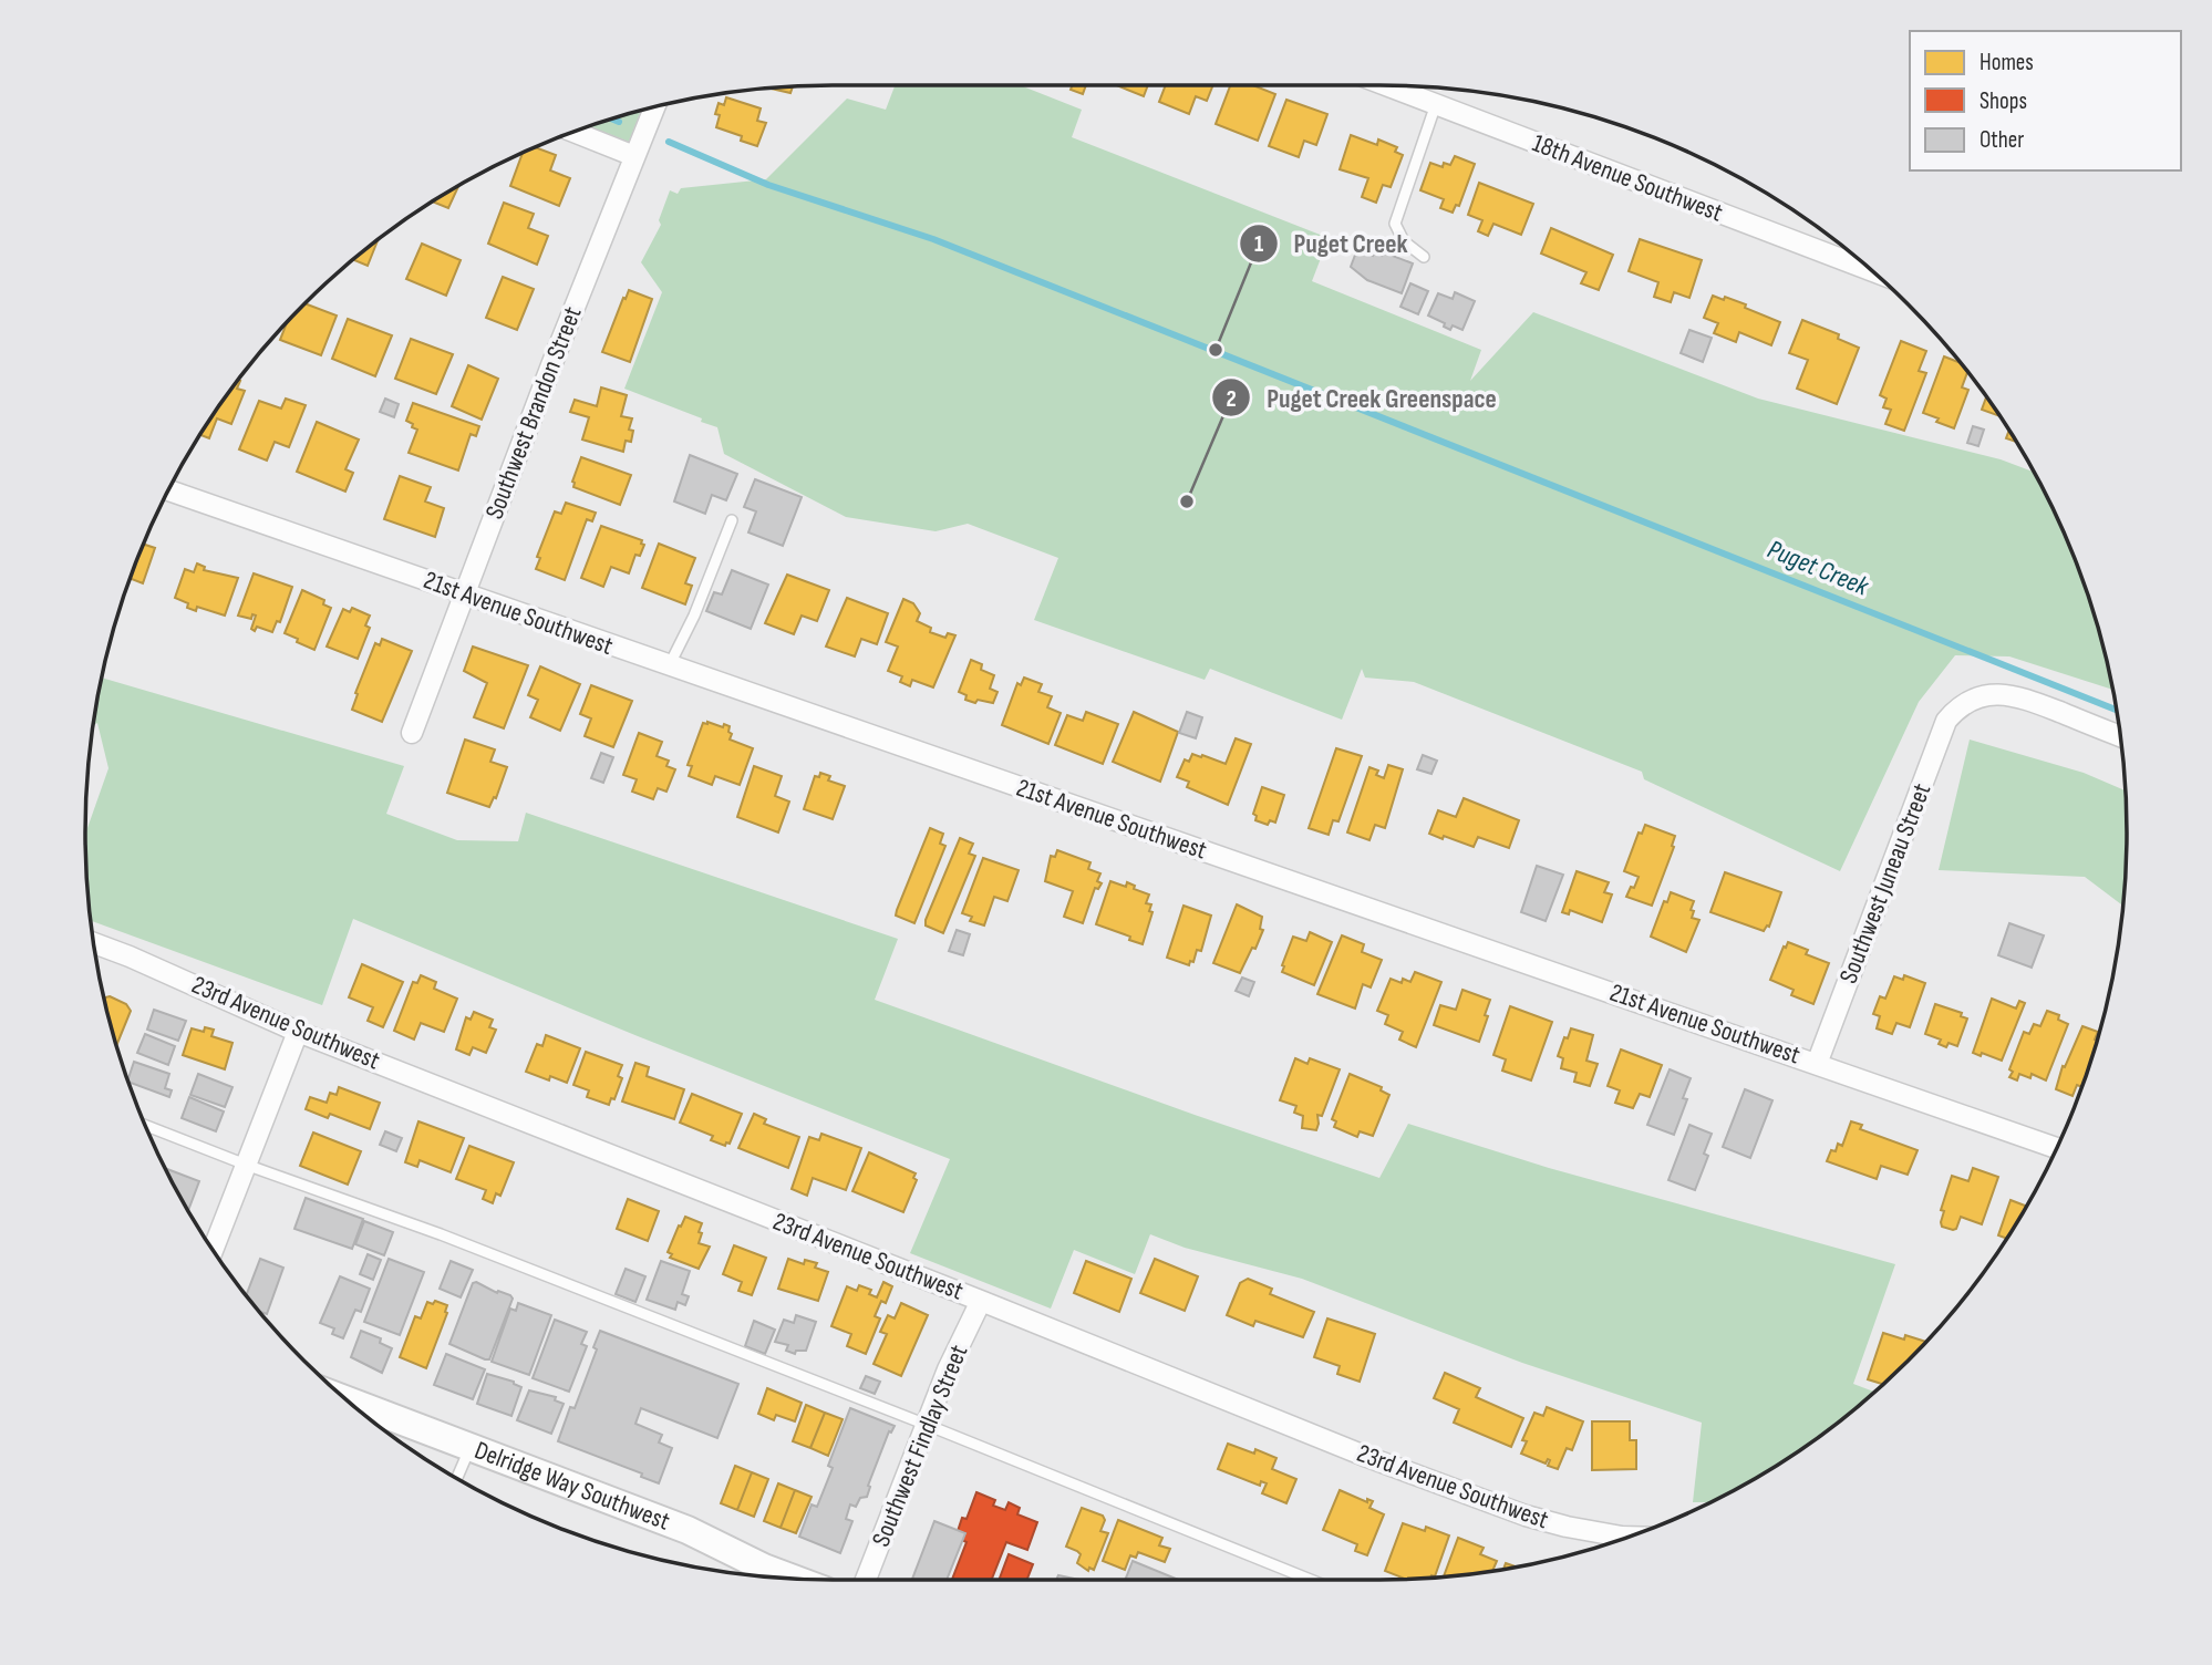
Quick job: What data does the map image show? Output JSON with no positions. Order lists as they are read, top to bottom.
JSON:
{
  "streets": {
    "main road": ["Delridge Way Southwest"],
    "street": [
      "18th Avenue Southwest",
      "Southwest Brandon Street",
      "21st Avenue Southwest",
      "Southwest Juneau Street",
      "23rd Avenue Southwest",
      "Southwest Findlay Street"
    ]
  },
  "crossings": [
    ["Southwest Brandon Street", "21st Avenue Southwest"],
    ["21st Avenue Southwest", "Southwest Juneau Street"],
    ["23rd Avenue Southwest", "Southwest Findlay Street"]
  ],
  "water": ["Puget Creek"],
  "places": ["Puget Creek", "Puget Creek Greenspace"],
  "legend": ["Homes", "Shops", "Other"]
}
